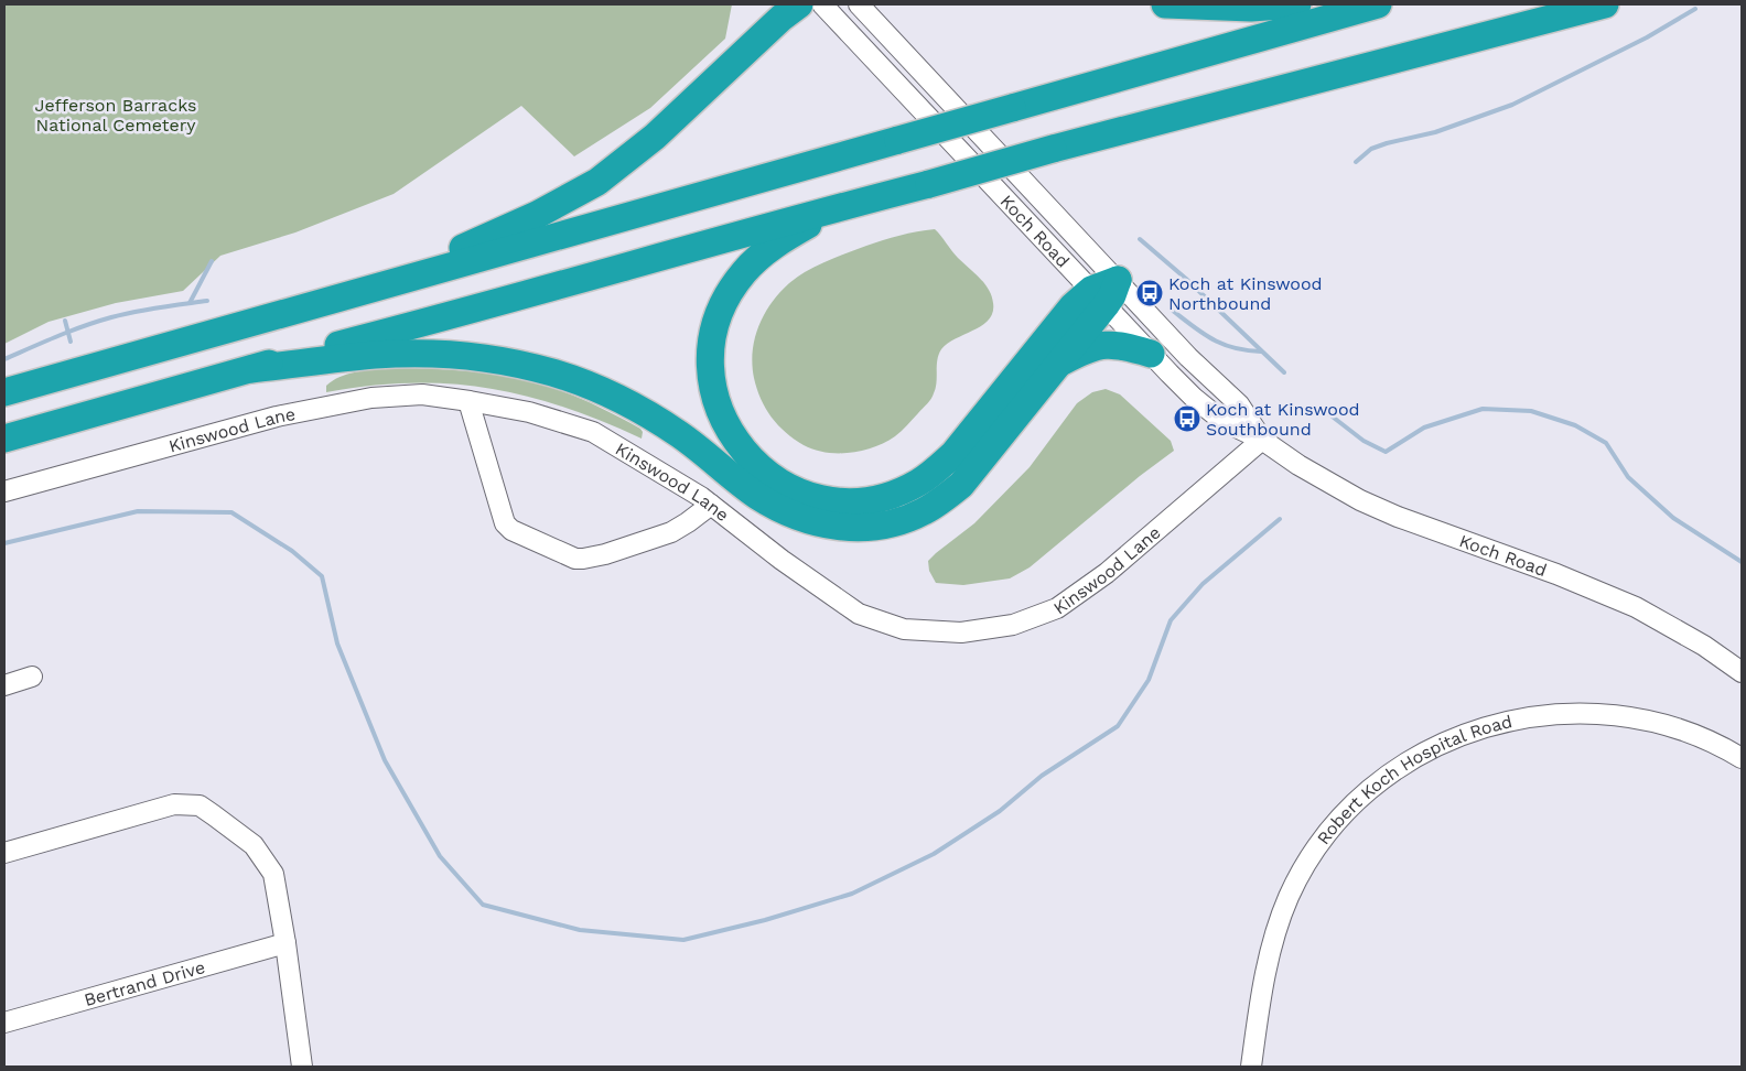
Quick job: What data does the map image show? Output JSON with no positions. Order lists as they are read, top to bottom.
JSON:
{
  "streets": {
    "street": [
      "Koch Road",
      "Kinswood Lane",
      "Robert Koch Hospital Road",
      "Bertrand Drive"
    ]
  },
  "crossings": [
    ["Koch Road", "Kinswood Lane"]
  ],
  "parks": ["Jefferson Barracks National Cemetery"],
  "places": {
    "bus stop": ["Koch at Kinswood Northbound", "Koch at Kinswood Southbound"]
  }
}
